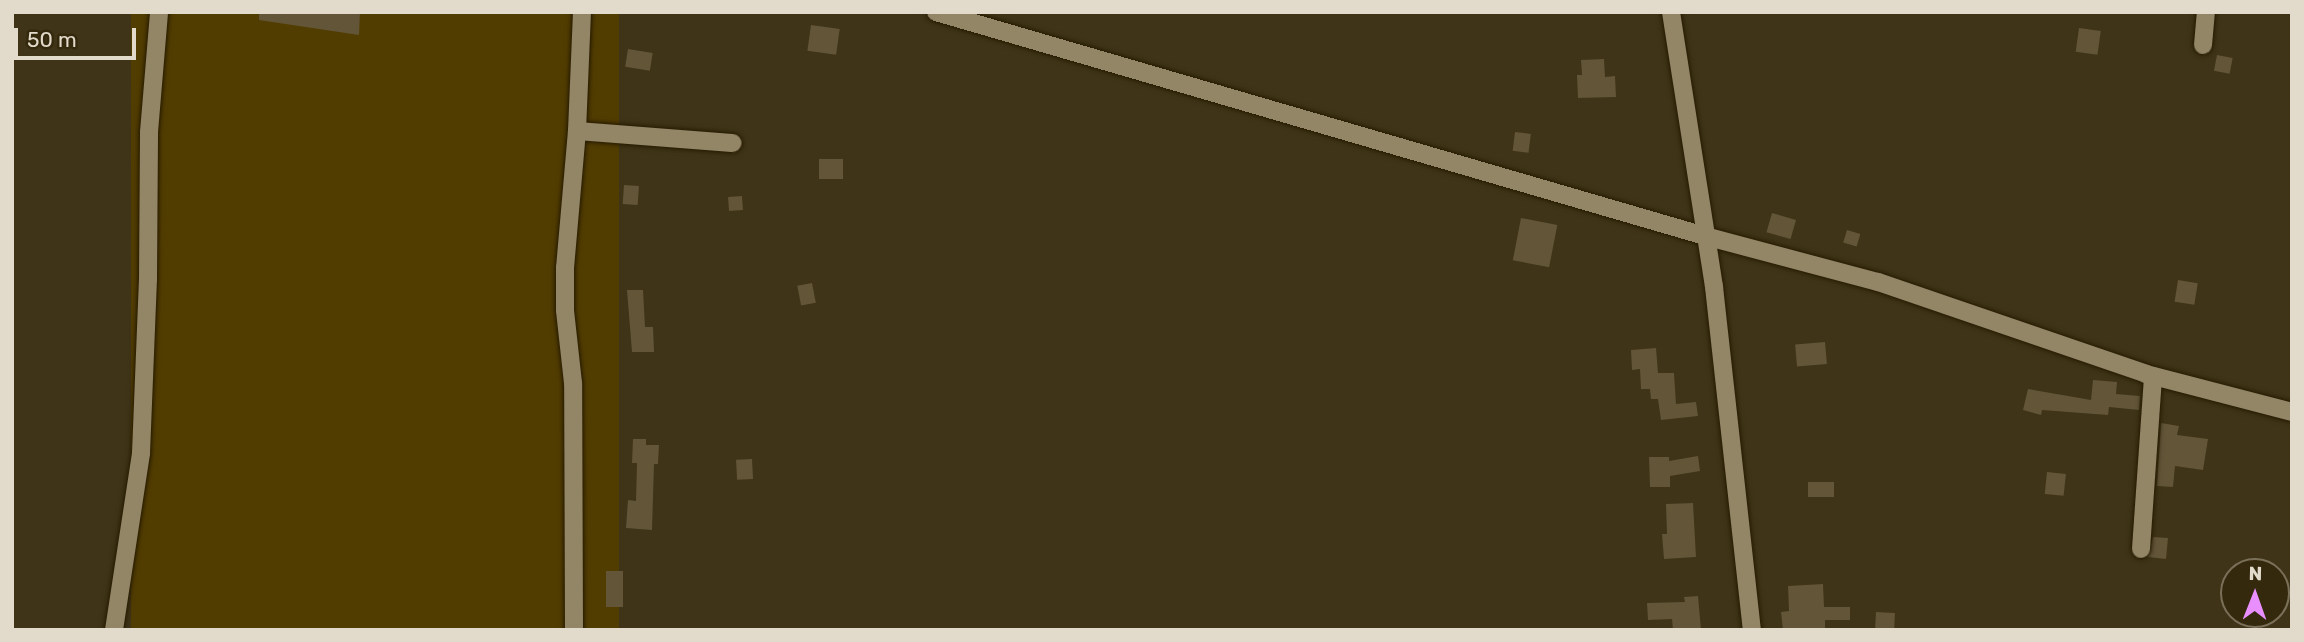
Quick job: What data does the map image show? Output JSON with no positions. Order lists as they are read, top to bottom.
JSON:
{
  "scale_bar": "50 m",
  "north": "top"
}
